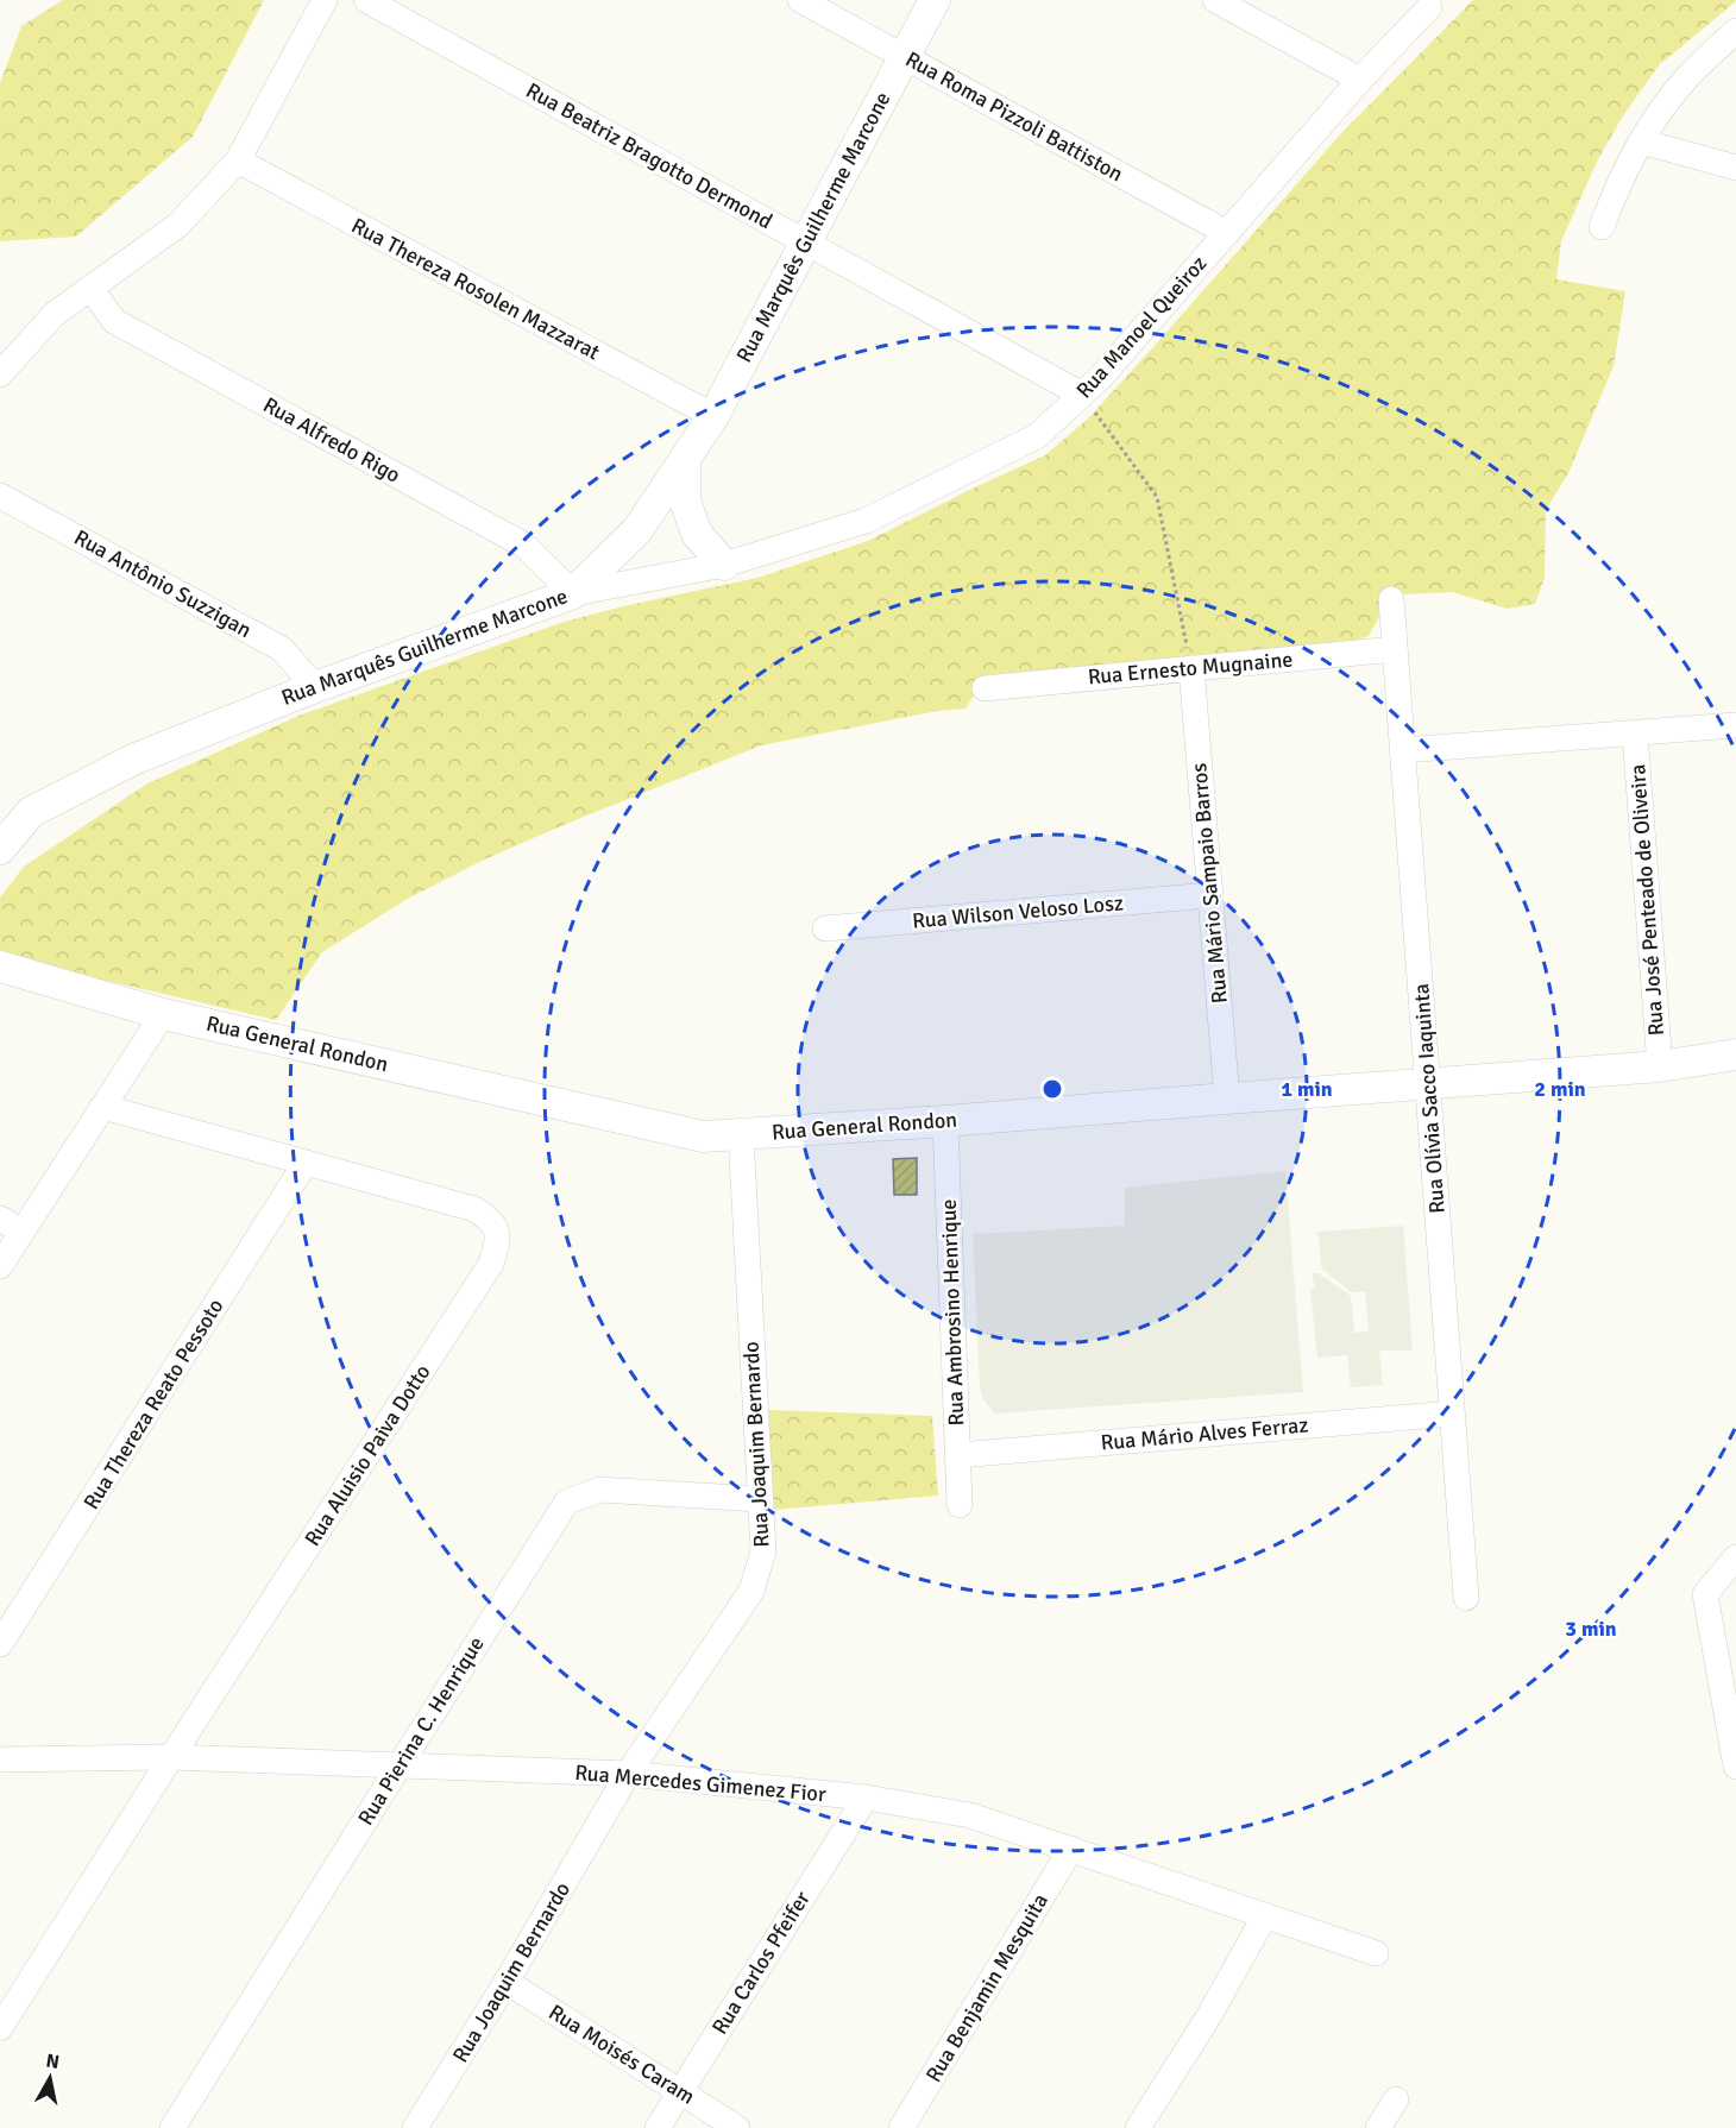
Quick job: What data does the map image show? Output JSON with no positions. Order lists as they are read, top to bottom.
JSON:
{
  "streets": {
    "street": [
      "Rua Roma Pizzoli Battiston",
      "Rua Beatriz Bragotto Dermond",
      "Rua Marquês Guilherme Marcone",
      "Rua Thereza Rosolen Mazzarat",
      "Rua Manoel Queiroz",
      "Rua Alfredo Rigo",
      "Rua Antônio Suzzigan",
      "Rua Ernesto Mugnaine",
      "Rua Mário Sampaio Barros",
      "Rua José Penteado de Oliveira",
      "Rua Wilson Veloso Losz",
      "Rua General Rondon",
      "Rua Olívia Sacco Iaquinta",
      "Rua Ambrosino Henrique",
      "Rua Thereza Reato Pessoto",
      "Rua Mário Alves Ferraz",
      "Rua Joaquim Bernardo",
      "Rua Aluisio Paiva Dotto",
      "Rua Pierina C. Henrique",
      "Rua Mercedes Gimenez Fior",
      "Rua Carlos Pfeifer",
      "Rua Benjamin Mesquita",
      "Rua Moisés Caram"
    ]
  },
  "crossings": [
    ["Rua Roma Pizzoli Battiston", "Rua Marquês Guilherme Marcone"],
    ["Rua Roma Pizzoli Battiston", "Rua Manoel Queiroz"],
    ["Rua Beatriz Bragotto Dermond", "Rua Marquês Guilherme Marcone"],
    ["Rua Beatriz Bragotto Dermond", "Rua Manoel Queiroz"],
    ["Rua Marquês Guilherme Marcone", "Rua Thereza Rosolen Mazzarat"],
    ["Rua Marquês Guilherme Marcone", "Rua Manoel Queiroz"],
    ["Rua Marquês Guilherme Marcone", "Rua Alfredo Rigo"],
    ["Rua Marquês Guilherme Marcone", "Rua Antônio Suzzigan"],
    ["Rua Manoel Queiroz", "Rua Alfredo Rigo"],
    ["Rua Ernesto Mugnaine", "Rua Mário Sampaio Barros"],
    ["Rua Ernesto Mugnaine", "Rua Olívia Sacco Iaquinta"],
    ["Rua Mário Sampaio Barros", "Rua Wilson Veloso Losz"],
    ["Rua Mário Sampaio Barros", "Rua General Rondon"],
    ["Rua José Penteado de Oliveira", "Rua General Rondon"],
    ["Rua General Rondon", "Rua Olívia Sacco Iaquinta"],
    ["Rua General Rondon", "Rua Ambrosino Henrique"],
    ["Rua General Rondon", "Rua Joaquim Bernardo"],
    ["Rua Olívia Sacco Iaquinta", "Rua Mário Alves Ferraz"],
    ["Rua Ambrosino Henrique", "Rua Mário Alves Ferraz"],
    ["Rua Thereza Reato Pessoto", "Rua Aluisio Paiva Dotto"],
    ["Rua Joaquim Bernardo", "Rua Pierina C. Henrique"],
    ["Rua Joaquim Bernardo", "Rua Mercedes Gimenez Fior"],
    ["Rua Joaquim Bernardo", "Rua Moisés Caram"],
    ["Rua Aluisio Paiva Dotto", "Rua Mercedes Gimenez Fior"],
    ["Rua Pierina C. Henrique", "Rua Mercedes Gimenez Fior"],
    ["Rua Mercedes Gimenez Fior", "Rua Carlos Pfeifer"],
    ["Rua Mercedes Gimenez Fior", "Rua Benjamin Mesquita"],
    ["Rua Carlos Pfeifer", "Rua Moisés Caram"]
  ],
  "north": "top",
  "rings": ["1 min", "2 min", "3 min"]
}
